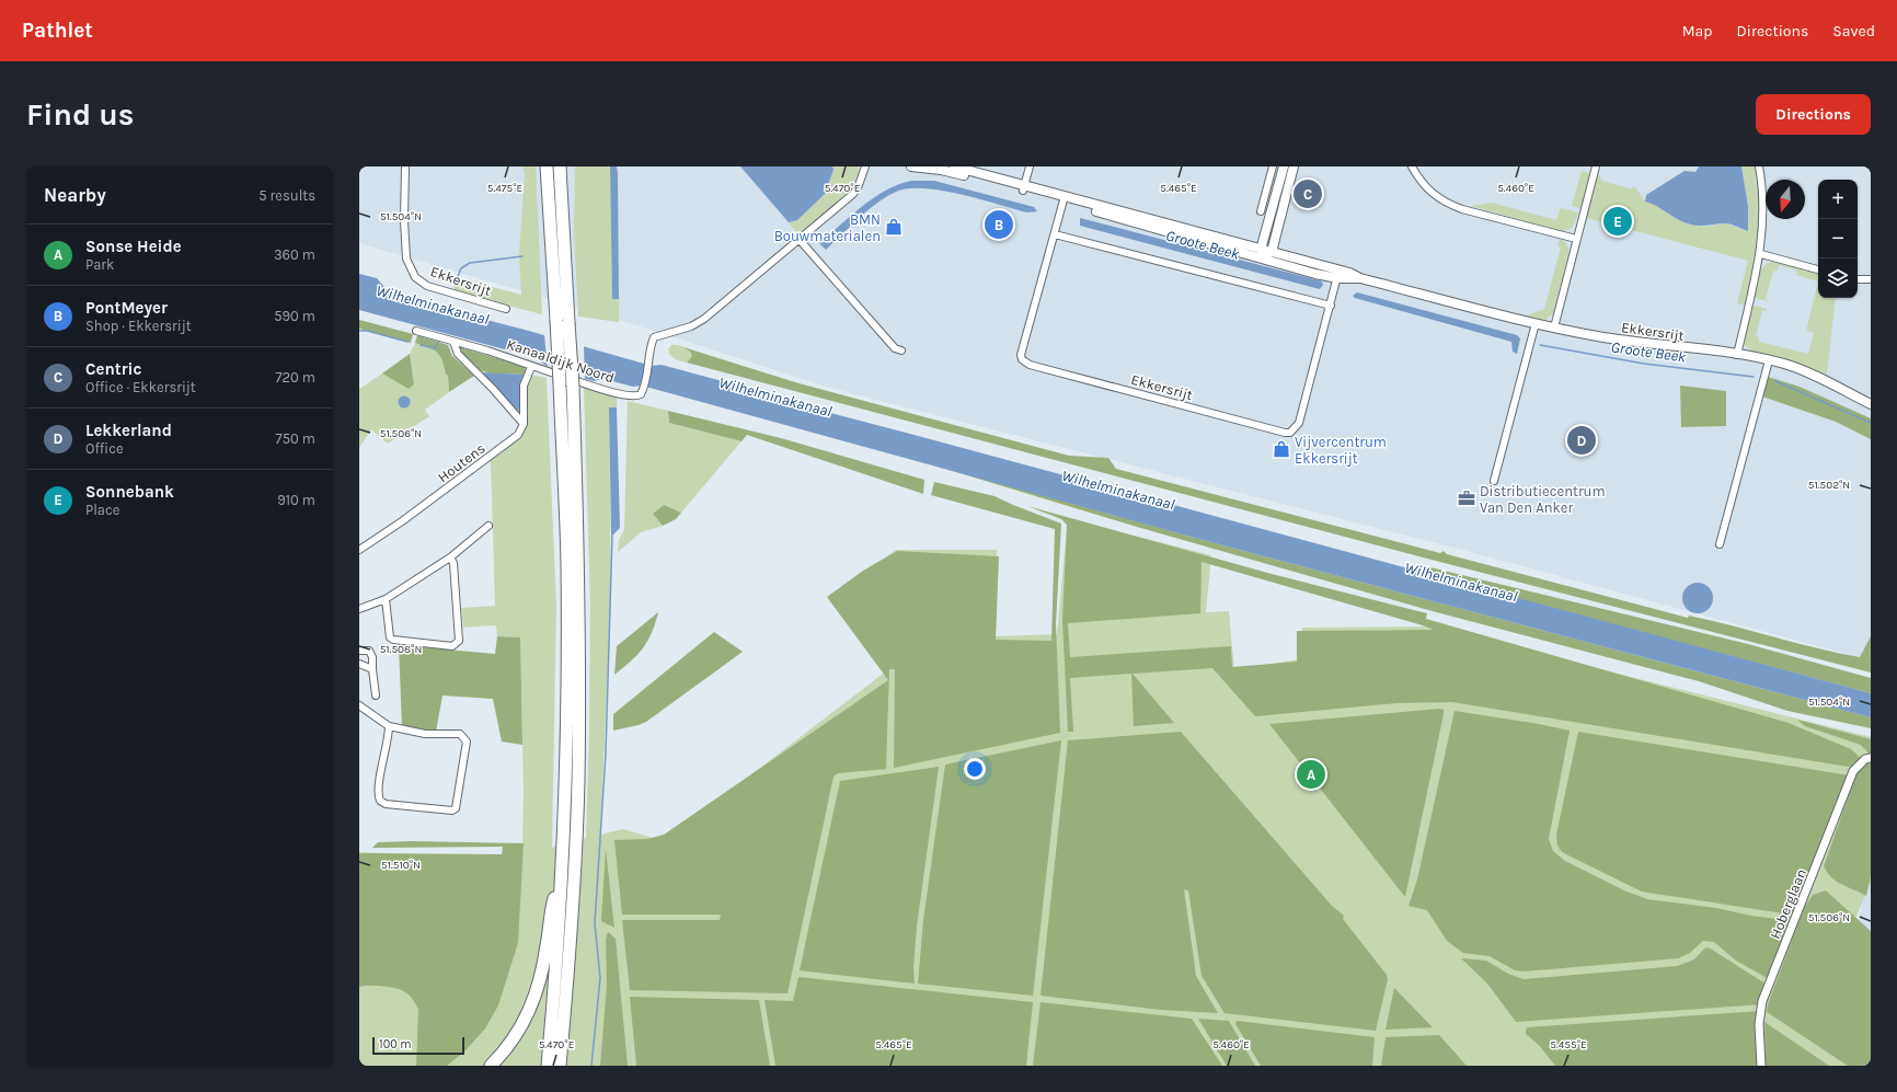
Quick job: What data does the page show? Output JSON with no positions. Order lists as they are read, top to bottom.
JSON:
{
  "streets": {
    "main road": ["Ekkersrijt"],
    "street": ["Kanaaldijk Noord", "Houtens", "Hoberglaan"]
  },
  "water": ["Groote Beek", "Wilhelminakanaal"],
  "places": {
    "shop": ["BMN Bouwmaterialen", "Vijvercentrum Ekkersrijt"],
    "office": ["Distributiecentrum Van Den Anker"]
  },
  "scale_bar": "100 m",
  "north": "bottom",
  "page": {
    "header": "Pathlet",
    "nav": ["Map", "Directions", "Saved"],
    "buttons": "Directions",
    "title": "Find us",
    "heading": ["Nearby", "5 results"],
    "pins": [
      "C",
      "E",
      "B",
      "D",
      "A"
    ],
    "map_buttons": ["+", "−"],
    "list": [
      {
        "mark": "A",
        "name": "Sonse Heide",
        "note": "Park",
        "value": "360 m"
      },
      {
        "mark": "B",
        "name": "PontMeyer",
        "note": "Shop · Ekkersrijt",
        "value": "590 m"
      },
      {
        "mark": "C",
        "name": "Centric",
        "note": "Office · Ekkersrijt",
        "value": "720 m"
      },
      {
        "mark": "D",
        "name": "Lekkerland",
        "note": "Office",
        "value": "750 m"
      },
      {
        "mark": "E",
        "name": "Sonnebank",
        "note": "Place",
        "value": "910 m"
      }
    ],
    "scale": "100 m"
  },
  "coordinates": [
    "5.475°E",
    "5.470°E",
    "5.465°E",
    "5.460°E",
    "51.504°N",
    "51.506°N",
    "51.502°N",
    "51.508°N",
    "51.510°N",
    "5.455°E"
  ]
}
